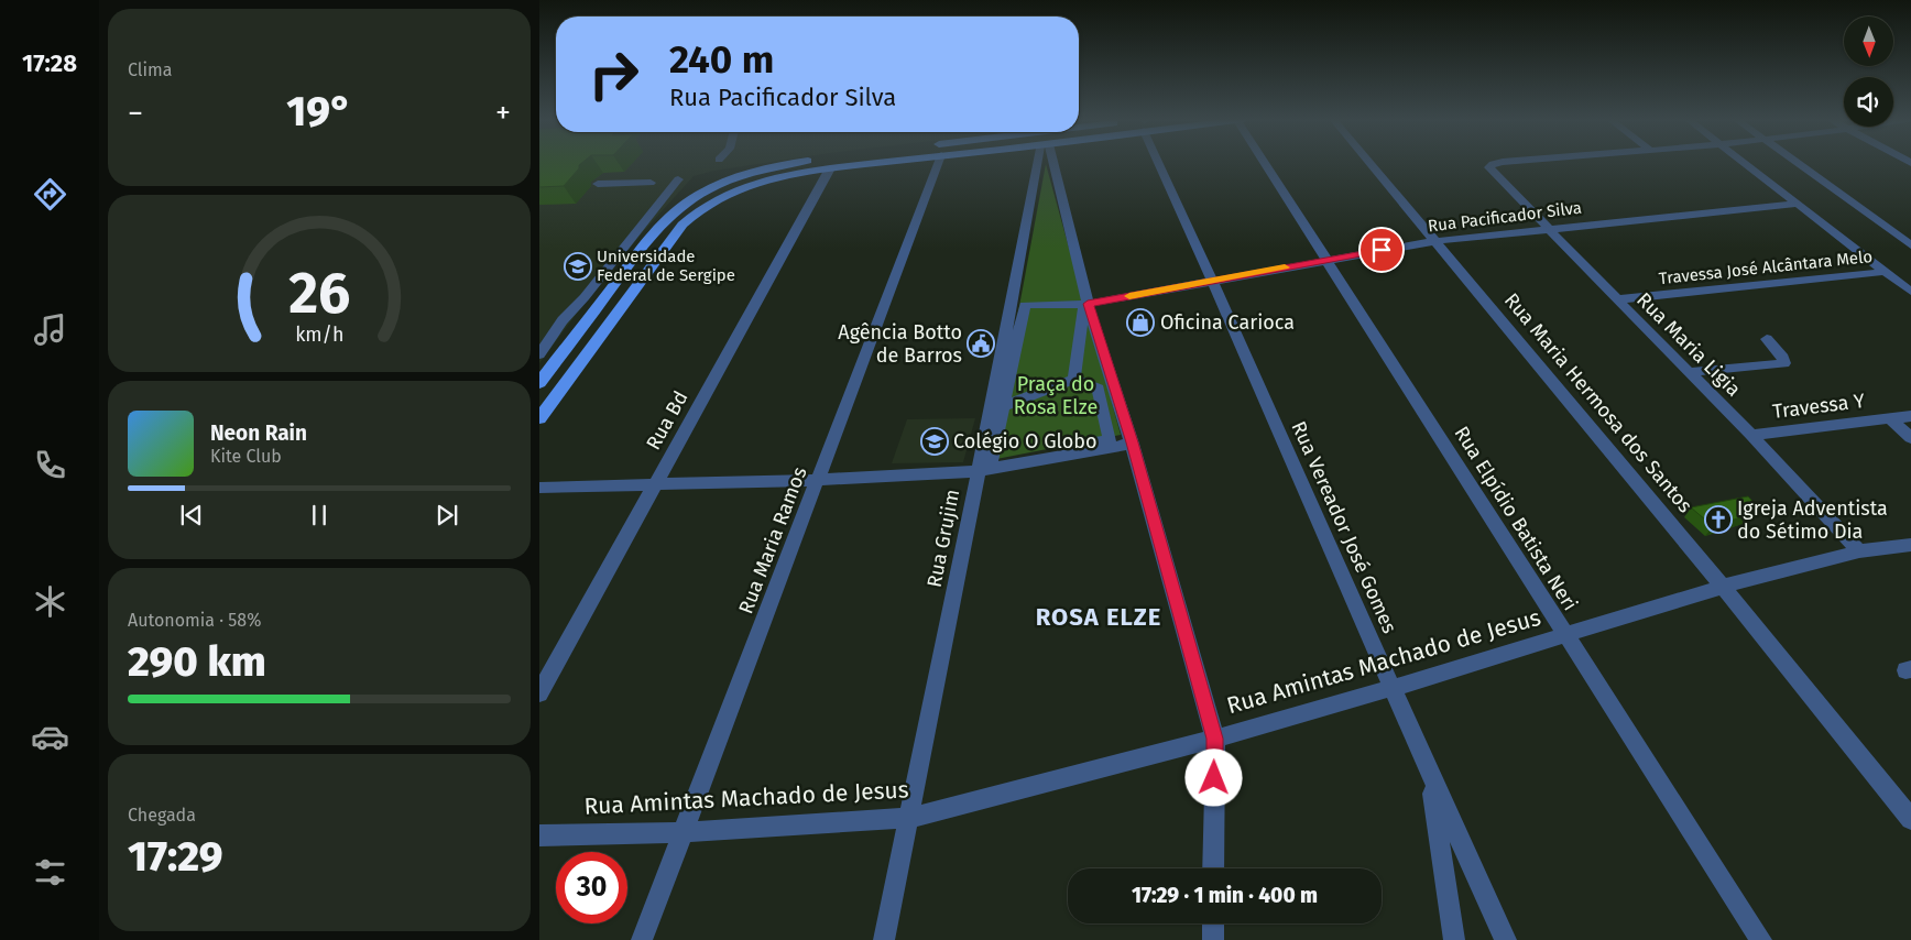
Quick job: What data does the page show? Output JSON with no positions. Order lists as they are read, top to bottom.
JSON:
{
  "streets": {
    "street": [
      "Rua Pacificador Silva",
      "Travessa José Alcântara Melo",
      "Rua Maria Ligia",
      "Rua Maria Hermosa dos Santos",
      "Travessa Y",
      "Rua Bd",
      "Rua Elpídio Batista Neri",
      "Rua Vereador José Gomes",
      "Rua Grujim",
      "Rua Maria Ramos",
      "Rua Amintas Machado de Jesus"
    ]
  },
  "crossings": [
    ["Rua Pacificador Silva", "Rua Maria Ligia"],
    ["Rua Pacificador Silva", "Rua Maria Hermosa dos Santos"],
    ["Rua Pacificador Silva", "Rua Elpídio Batista Neri"],
    ["Rua Pacificador Silva", "Rua Vereador José Gomes"],
    ["Travessa José Alcântara Melo", "Rua Maria Ligia"],
    ["Rua Maria Ligia", "Travessa Y"],
    ["Rua Maria Ligia", "Rua Amintas Machado de Jesus"],
    ["Rua Maria Hermosa dos Santos", "Rua Amintas Machado de Jesus"],
    ["Rua Elpídio Batista Neri", "Rua Amintas Machado de Jesus"],
    ["Rua Vereador José Gomes", "Rua Amintas Machado de Jesus"],
    ["Rua Grujim", "Rua Amintas Machado de Jesus"],
    ["Rua Maria Ramos", "Rua Amintas Machado de Jesus"]
  ],
  "districts": ["ROSA ELZE"],
  "parks": ["Praça do Rosa Elze"],
  "places": {
    "school or university": ["Universidade Federal de Sergipe", "Colégio O Globo"],
    "shop": ["Oficina Carioca"],
    "public building": ["Agência Botto de Barros"],
    "church": ["Igreja Adventista do Sétimo Dia"]
  },
  "north": "bottom",
  "page": {
    "tabs": "17:28",
    "tile": [
      "Clima",
      ["Autonomia · 58%", "290 km"],
      ["Chegada", "17:29"]
    ],
    "turn": ["240 m", "Rua Pacificador Silva"],
    "heat": ["−", "19°", "+"],
    "song": ["Neon Rain", "Kite Club"],
    "limit": "30",
    "trip": "17:29 · 1 min · 400 m",
    "gauge": ["26", "km/h"]
  }
}
